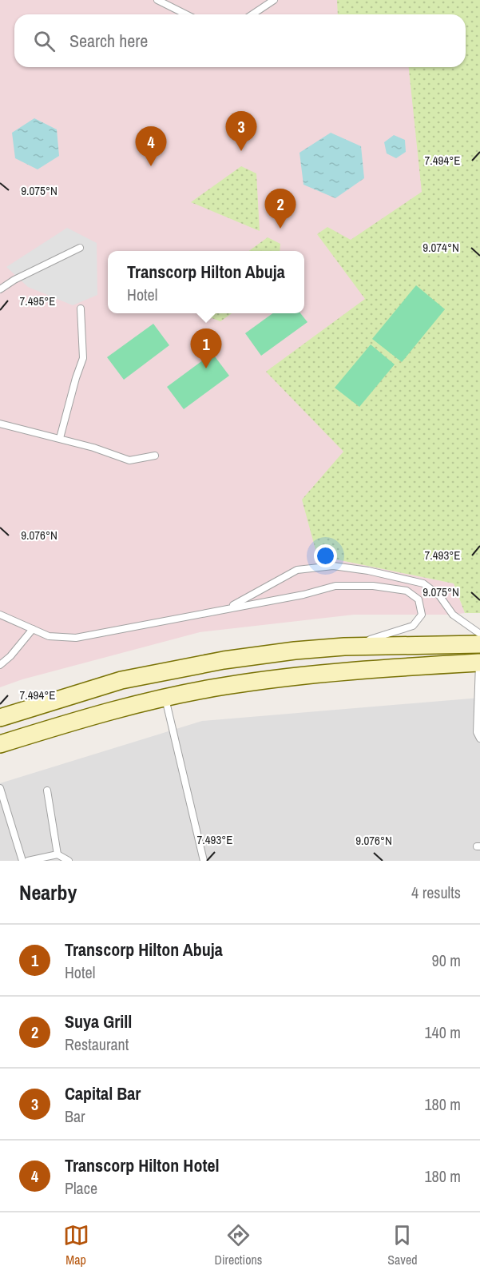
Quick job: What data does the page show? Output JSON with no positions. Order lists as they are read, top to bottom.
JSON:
{
  "page": {
    "search": "Search here",
    "pins": [
      "3",
      "4",
      "2",
      "1"
    ],
    "popup": ["Transcorp Hilton Abuja", "Hotel"],
    "heading": ["Nearby", "4 results"],
    "list": [
      {
        "mark": "1",
        "name": "Transcorp Hilton Abuja",
        "note": "Hotel",
        "value": "90 m"
      },
      {
        "mark": "2",
        "name": "Suya Grill",
        "note": "Restaurant",
        "value": "140 m"
      },
      {
        "mark": "3",
        "name": "Capital Bar",
        "note": "Bar",
        "value": "180 m"
      },
      {
        "mark": "4",
        "name": "Transcorp Hilton Hotel",
        "note": "Place",
        "value": "180 m"
      }
    ],
    "nav": ["Map", "Directions", "Saved"]
  },
  "coordinates": [
    "7.494°E",
    "9.075°N",
    "9.074°N",
    "7.495°E",
    "9.076°N",
    "7.493°E"
  ]
}
